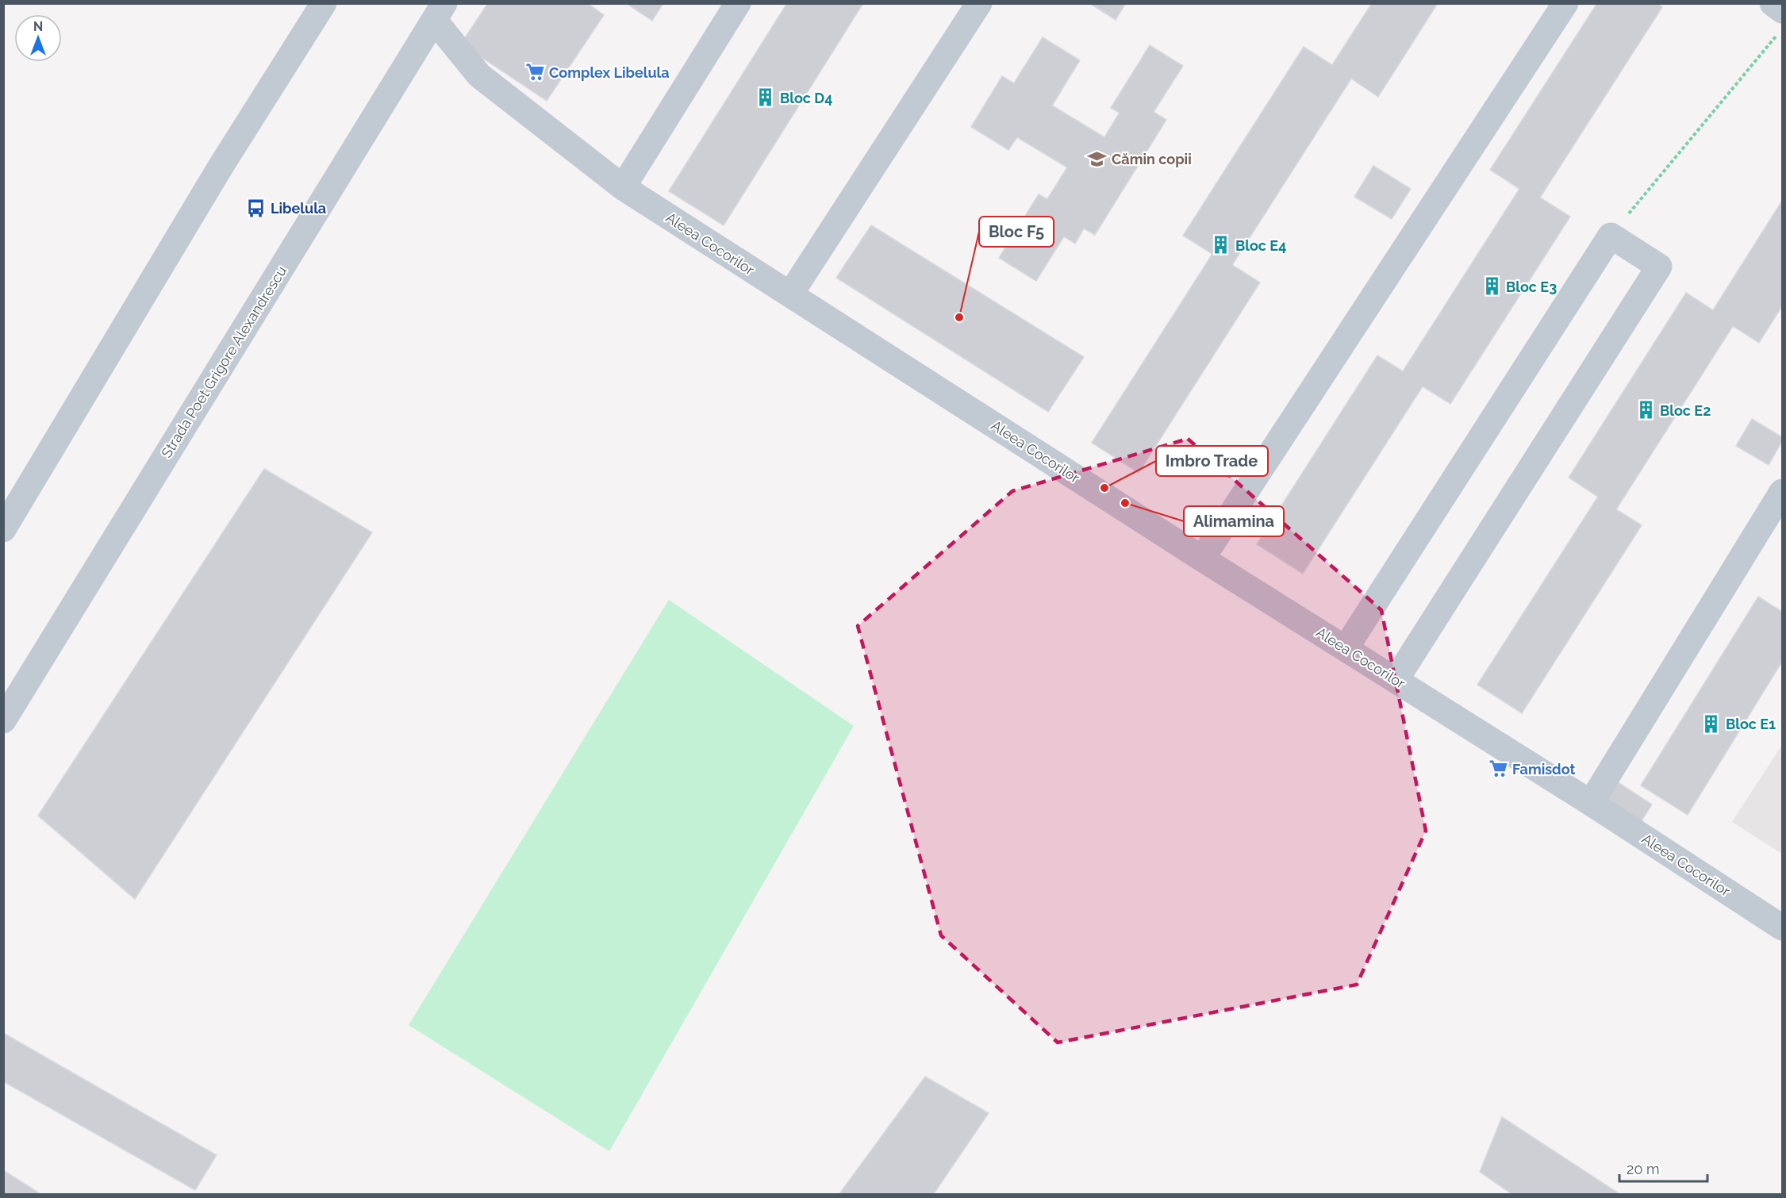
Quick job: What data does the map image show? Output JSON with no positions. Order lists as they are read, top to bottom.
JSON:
{
  "streets": {
    "street": ["Aleea Cocorilor", "Strada Poet Grigore Alexandrescu"]
  },
  "crossings": [
    ["Aleea Cocorilor", "Strada Poet Grigore Alexandrescu"]
  ],
  "places": {
    "supermarket": ["Complex Libelula", "Famisdot"],
    "building": [
      "Bloc D4",
      "Bloc E4",
      "Bloc E3",
      "Bloc E2",
      "Bloc E1"
    ],
    "school or university": ["Cămin copii"],
    "bus stop": ["Libelula"],
    "other": ["Bloc F5", "Imbro Trade", "Alimamina"]
  },
  "scale_bar": "20 m",
  "north": "top"
}
